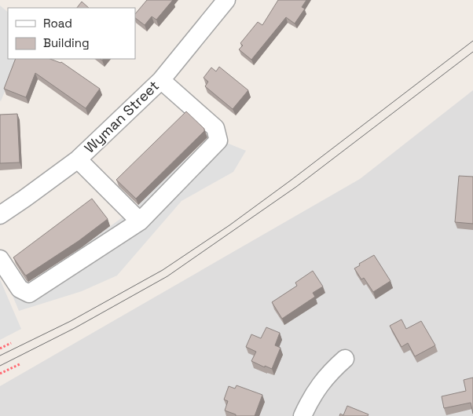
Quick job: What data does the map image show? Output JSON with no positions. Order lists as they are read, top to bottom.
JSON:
{
  "streets": {
    "street": ["Wyman Street"]
  },
  "legend": ["Road", "Building"]
}
